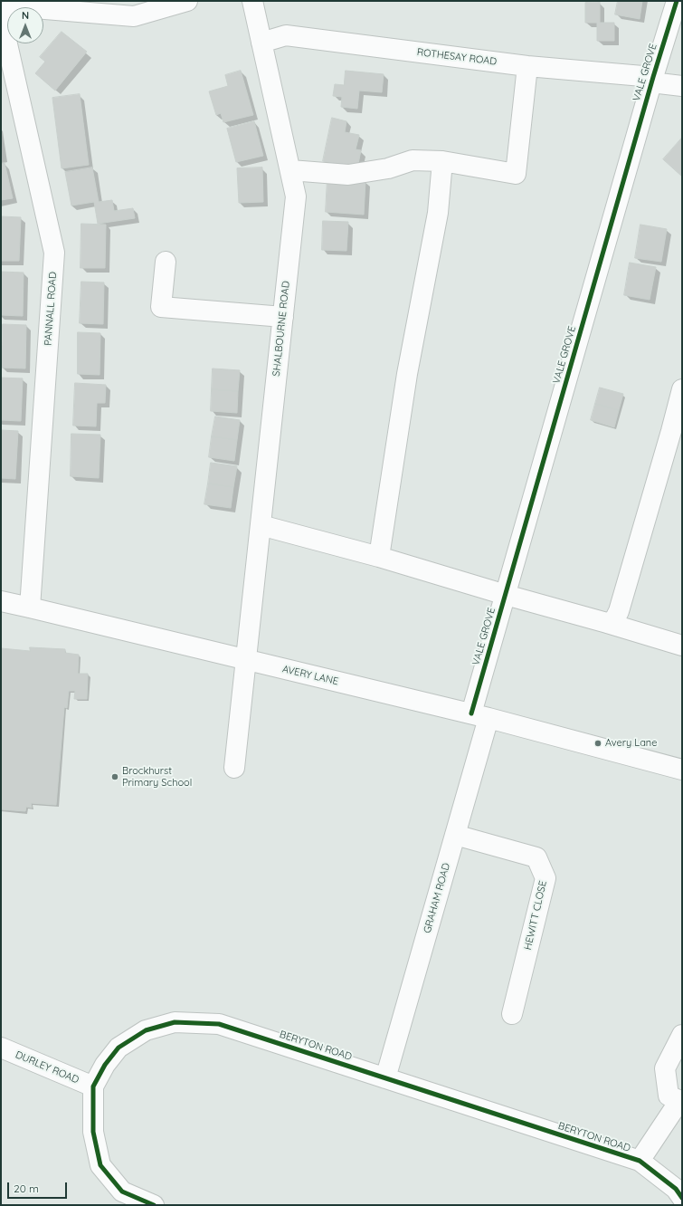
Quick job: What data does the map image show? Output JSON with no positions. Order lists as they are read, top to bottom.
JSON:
{
  "streets": {
    "street": [
      "ROTHESAY ROAD",
      "VALE GROVE",
      "PANNALL ROAD",
      "SHALBOURNE ROAD",
      "AVERY LANE",
      "GRAHAM ROAD",
      "HEWITT CLOSE",
      "BERYTON ROAD",
      "DURLEY ROAD"
    ]
  },
  "crossings": [
    ["ROTHESAY ROAD", "VALE GROVE"],
    ["ROTHESAY ROAD", "SHALBOURNE ROAD"],
    ["VALE GROVE", "AVERY LANE"],
    ["VALE GROVE", "GRAHAM ROAD"],
    ["PANNALL ROAD", "AVERY LANE"],
    ["SHALBOURNE ROAD", "AVERY LANE"],
    ["AVERY LANE", "GRAHAM ROAD"],
    ["GRAHAM ROAD", "HEWITT CLOSE"],
    ["GRAHAM ROAD", "BERYTON ROAD"],
    ["BERYTON ROAD", "DURLEY ROAD"]
  ],
  "places": ["Avery Lane", "Brockhurst Primary School"],
  "scale_bar": "20 m",
  "north": "top"
}
